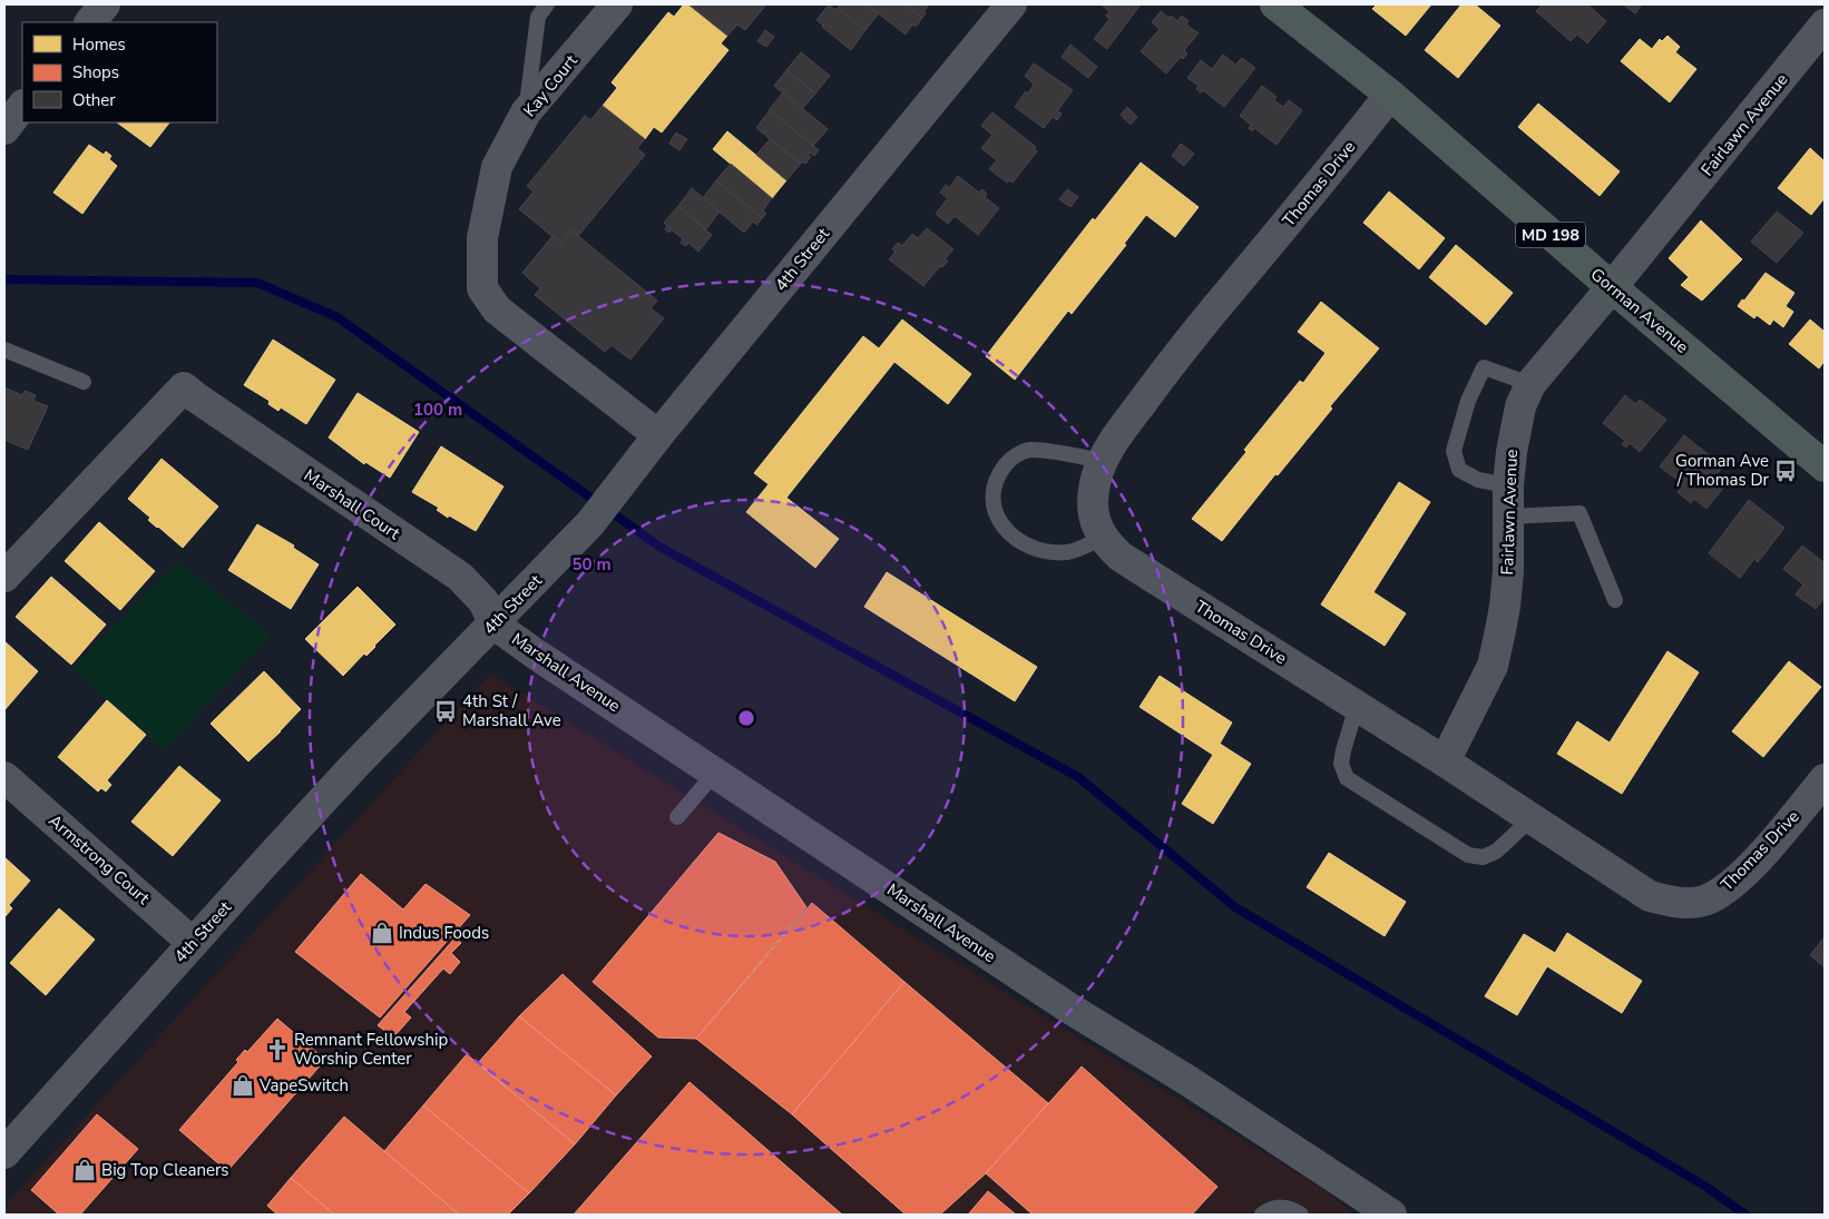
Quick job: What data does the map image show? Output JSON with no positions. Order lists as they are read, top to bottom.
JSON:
{
  "streets": {
    "main road": ["MD 198", "Gorman Avenue"],
    "street": [
      "Kay Court",
      "Fairlawn Avenue",
      "Thomas Drive",
      "4th Street",
      "Marshall Court",
      "Marshall Avenue",
      "Armstrong Court"
    ]
  },
  "crossings": [
    ["Kay Court", "4th Street"],
    ["Fairlawn Avenue", "Thomas Drive"],
    ["Fairlawn Avenue", "Gorman Avenue"],
    ["Thomas Drive", "Gorman Avenue"],
    ["4th Street", "Marshall Court"],
    ["4th Street", "Marshall Avenue"],
    ["4th Street", "Armstrong Court"],
    ["Marshall Court", "Marshall Avenue"]
  ],
  "places": {
    "bus stop": ["Gorman Ave / Thomas Dr", "4th St / Marshall Ave"],
    "shop": ["Indus Foods", "VapeSwitch", "Big Top Cleaners"],
    "church": ["Remnant Fellowship Worship Center"]
  },
  "legend": ["Homes", "Shops", "Other"],
  "rings": ["100 m", "50 m"]
}
